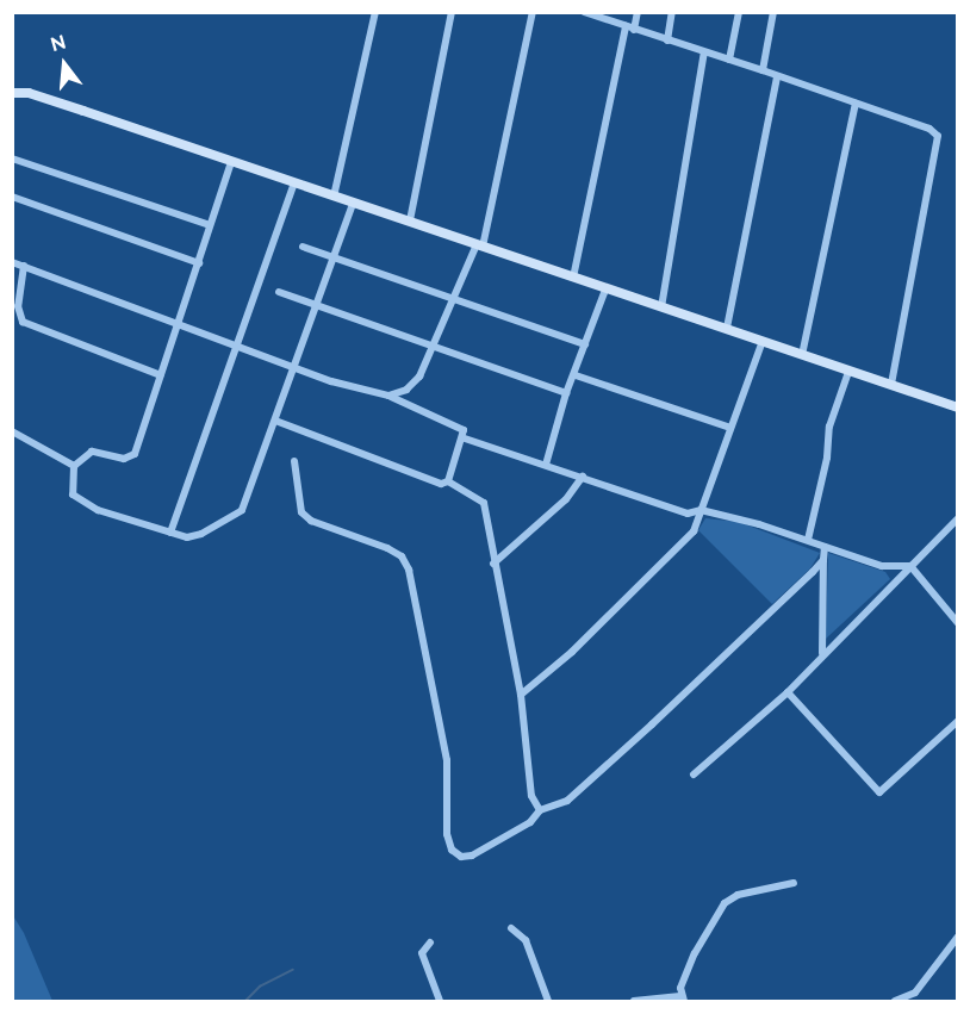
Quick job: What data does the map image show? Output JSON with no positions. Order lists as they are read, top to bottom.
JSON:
{
  "north": "top"
}
